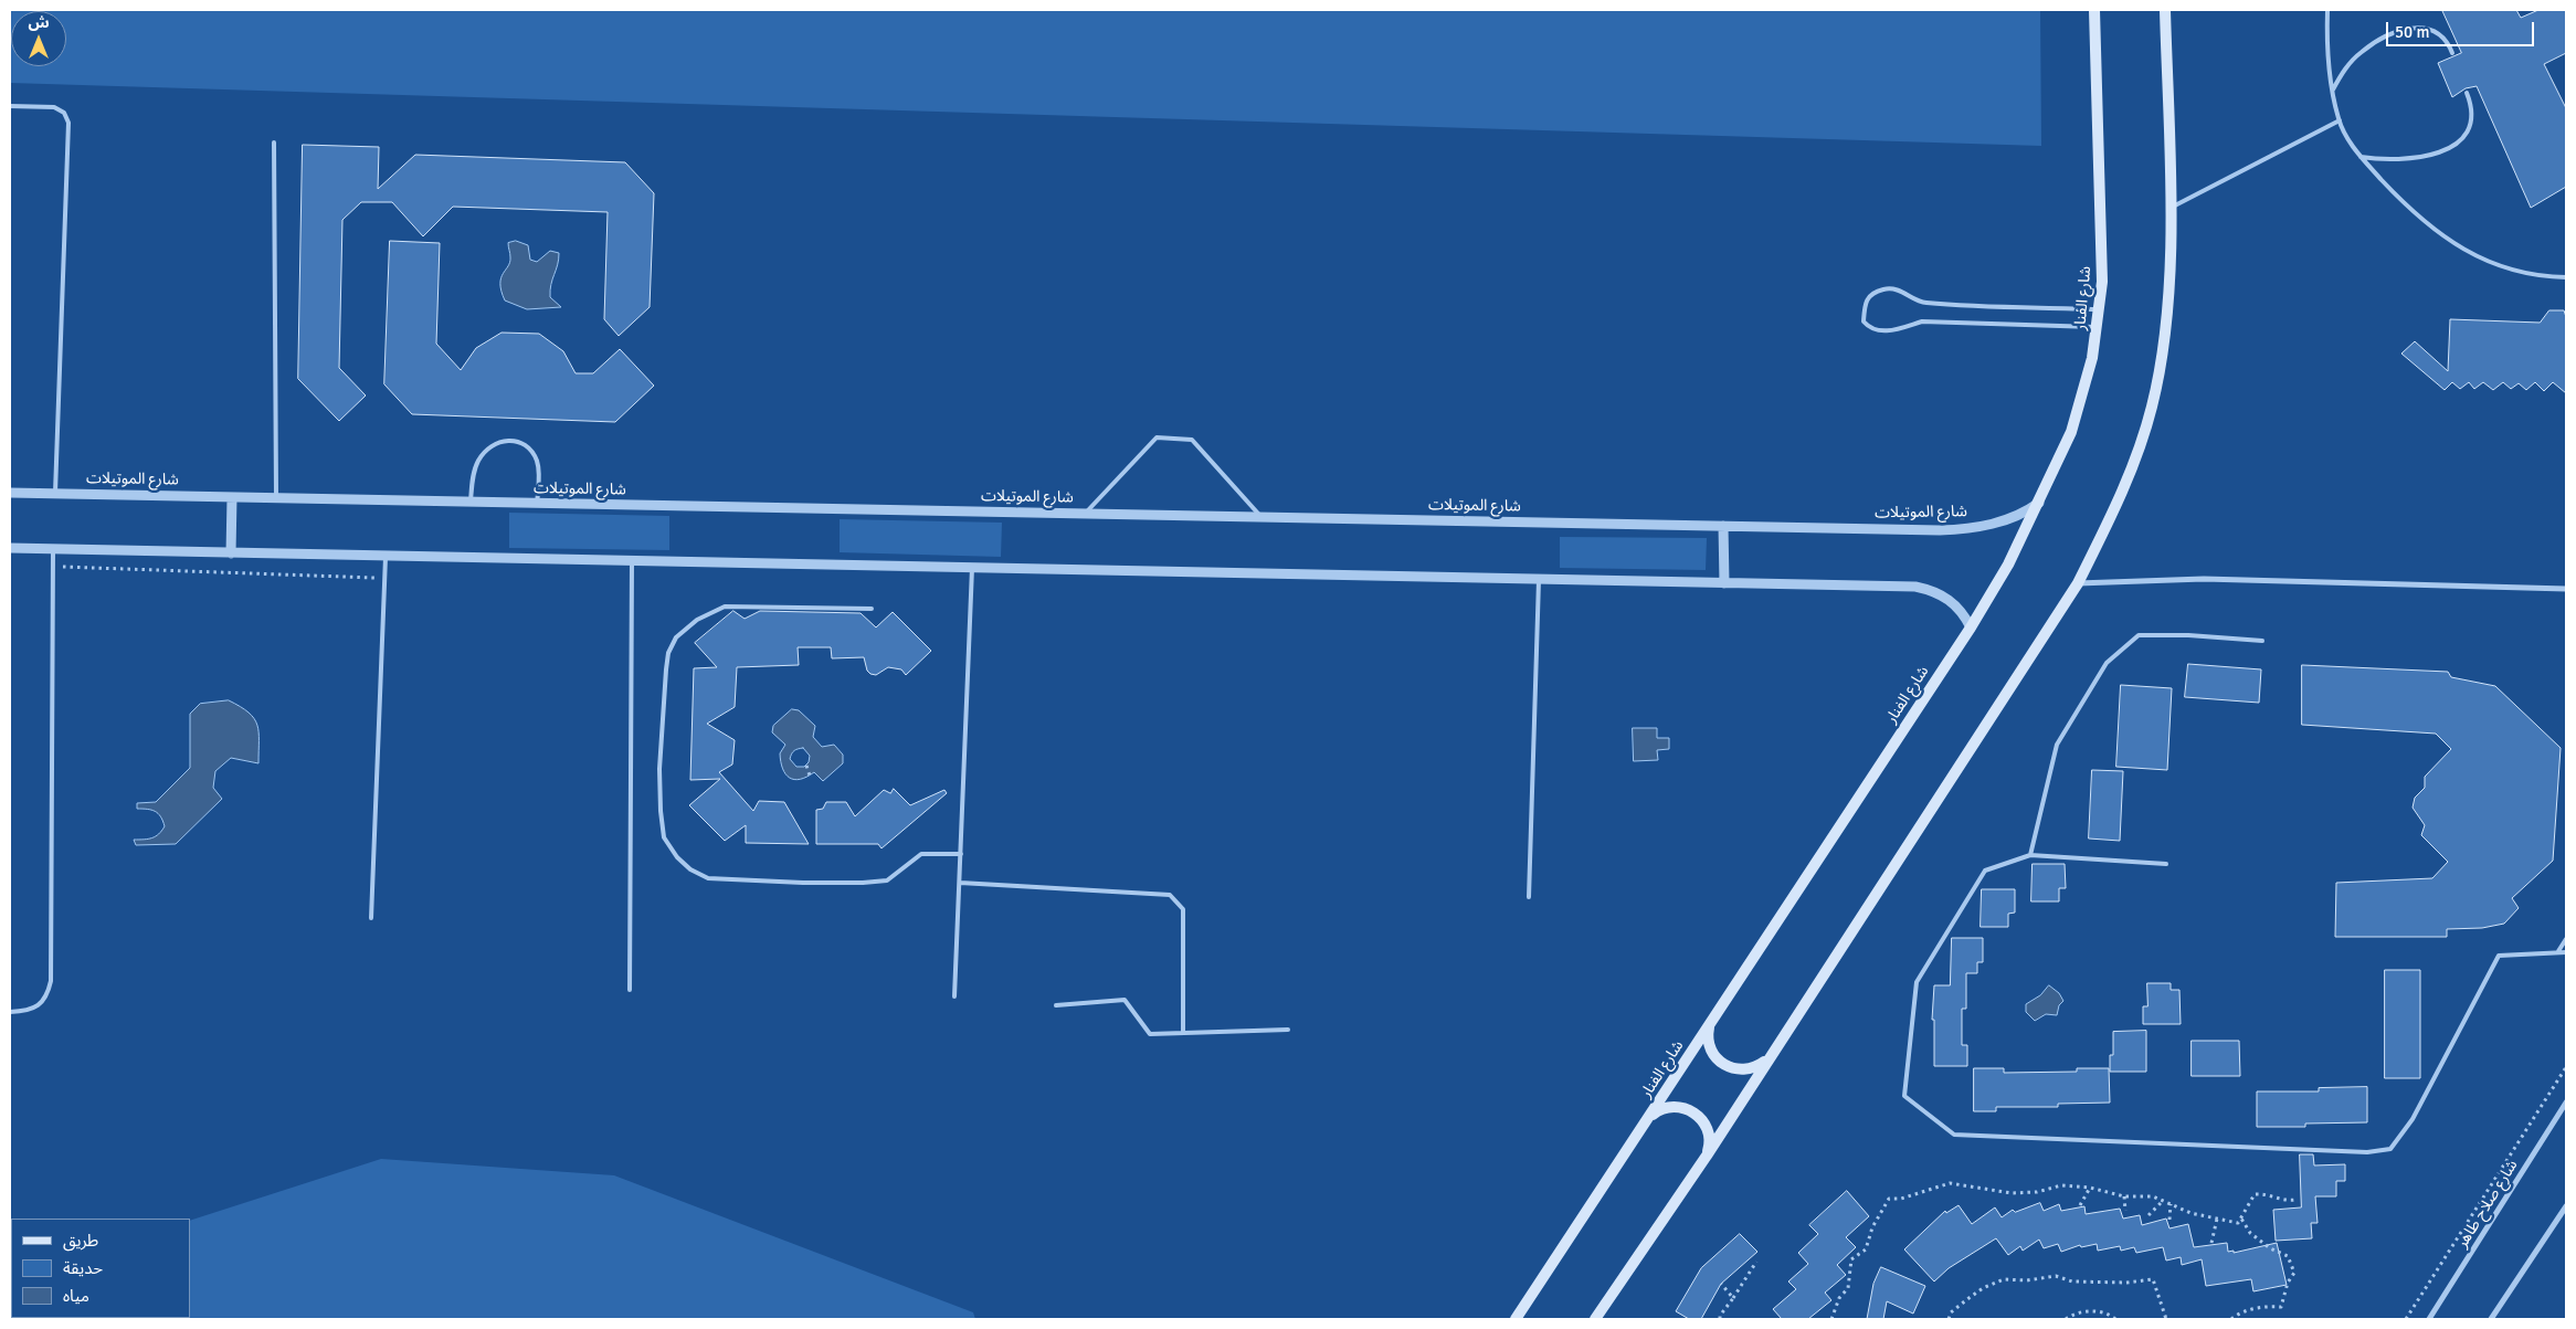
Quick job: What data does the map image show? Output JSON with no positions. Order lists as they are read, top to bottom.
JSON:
{
  "streets": {
    "main road": ["شارع الفنار"],
    "street": ["شارع الموتيلات", "شارع صلاح طاهر"]
  },
  "crossings": [
    ["شارع الفنار", "شارع الموتيلات"]
  ],
  "legend": ["طريق", "حديقة", "مياه"],
  "scale_bar": "50 m",
  "north": "top"
}
